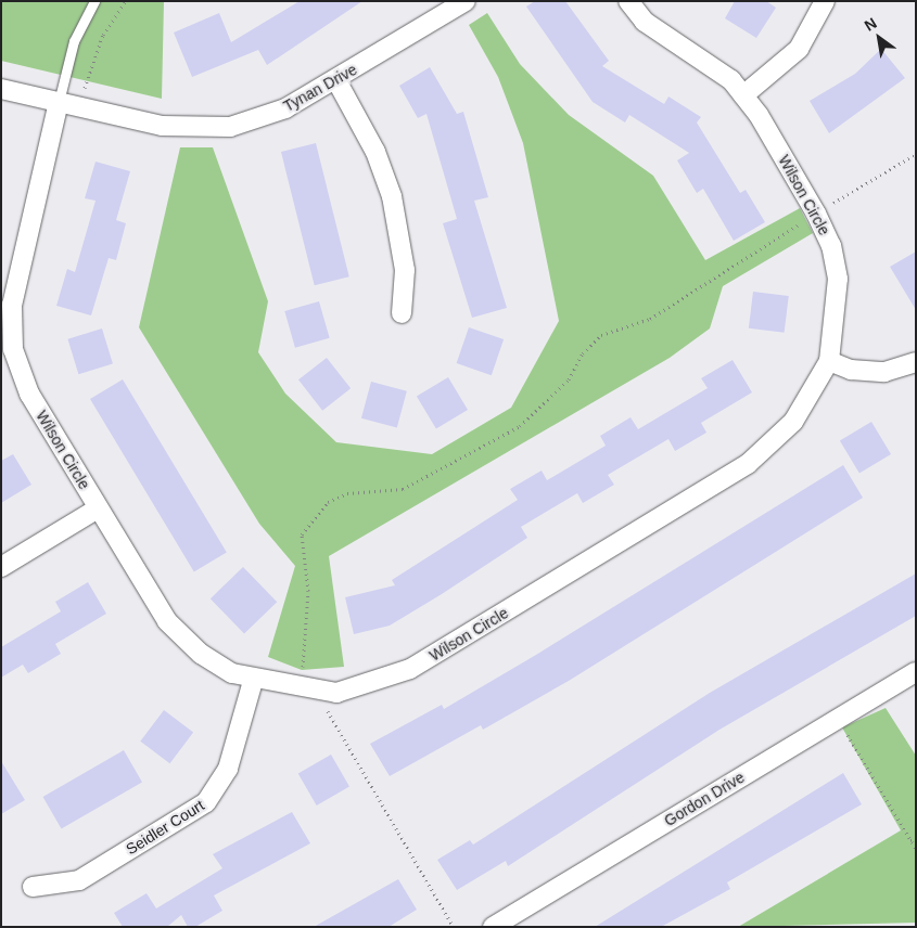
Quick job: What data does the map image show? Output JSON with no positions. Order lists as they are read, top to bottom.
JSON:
{
  "streets": {
    "street": [
      "Tynan Drive",
      "Wilson Circle",
      "Gordon Drive",
      "Seidler Court"
    ]
  },
  "crossings": [
    ["Tynan Drive", "Wilson Circle"],
    ["Wilson Circle", "Seidler Court"]
  ],
  "north": "top left"
}
